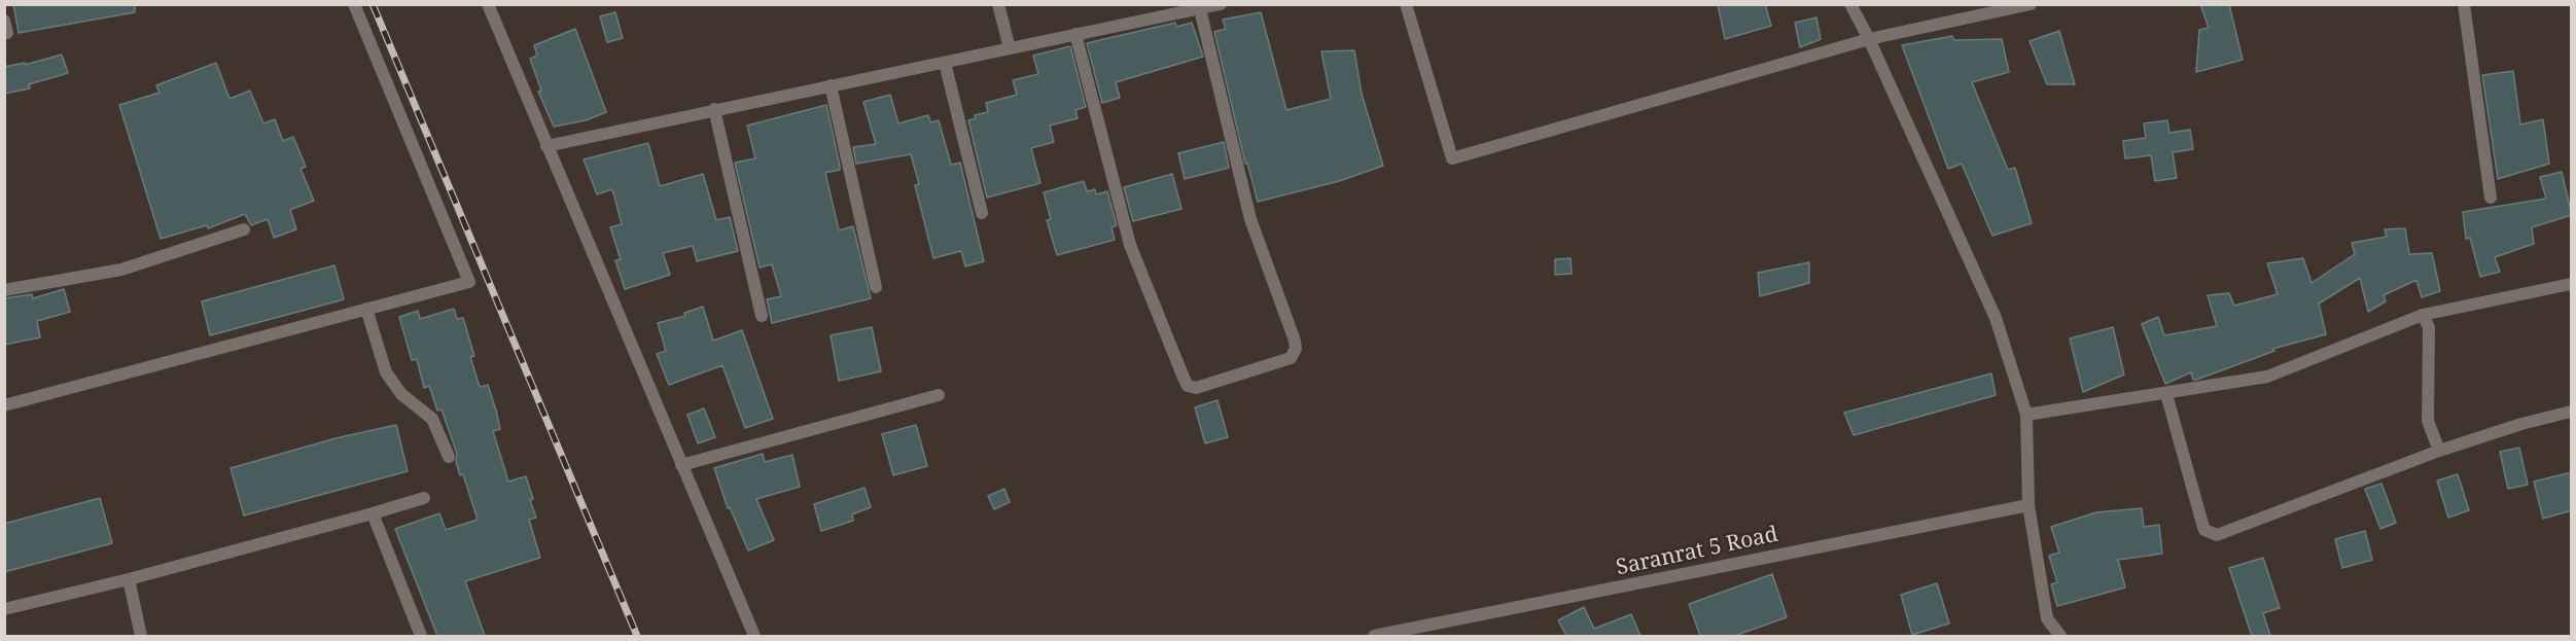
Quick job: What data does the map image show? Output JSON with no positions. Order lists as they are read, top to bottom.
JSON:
{
  "streets": {
    "street": ["Saranrat 5 Road"]
  }
}
